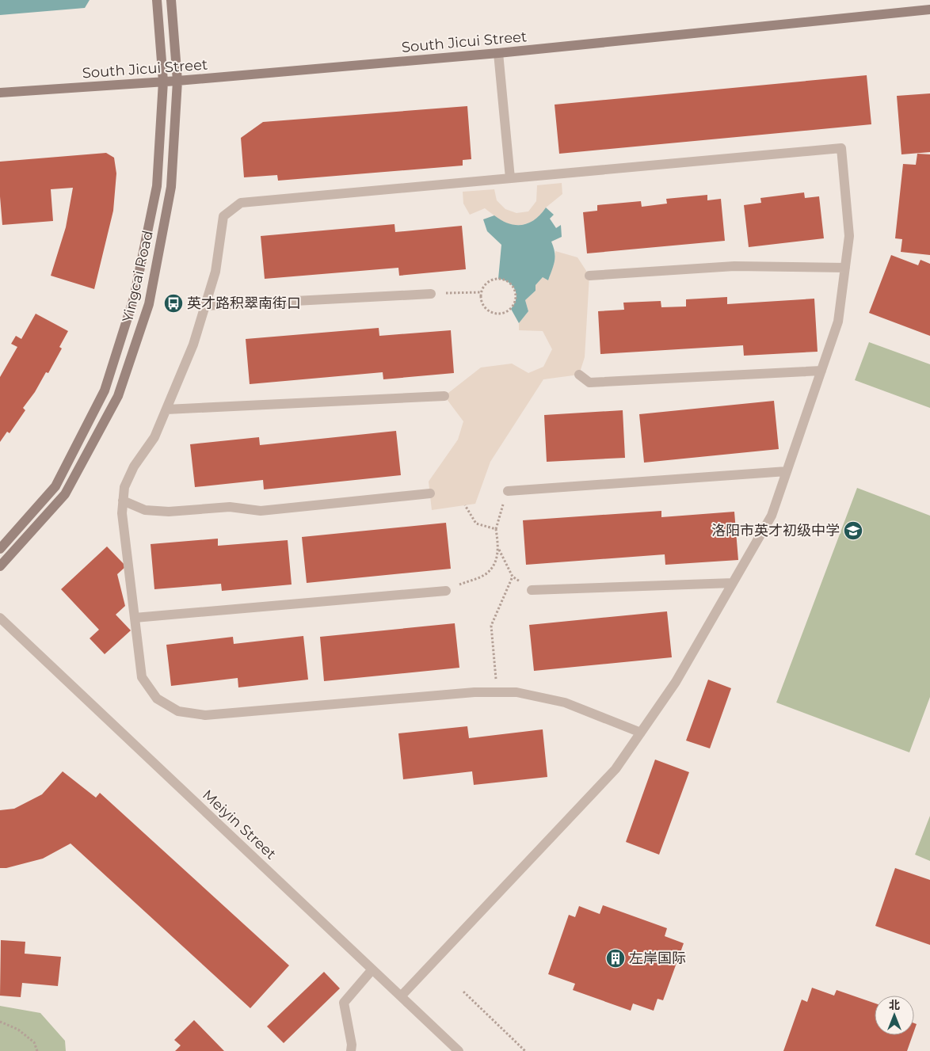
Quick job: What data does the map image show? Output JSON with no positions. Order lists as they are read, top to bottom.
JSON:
{
  "streets": {
    "main road": ["South Jicui Street", "Yingcai Road"],
    "street": ["Meiyin Street"]
  },
  "crossings": [
    ["South Jicui Street", "Yingcai Road"]
  ],
  "places": {
    "bus stop": ["英才路积翠南街口"],
    "school or university": ["洛阳市英才初级中学"],
    "building": ["左岸国际"]
  },
  "north": "top"
}
